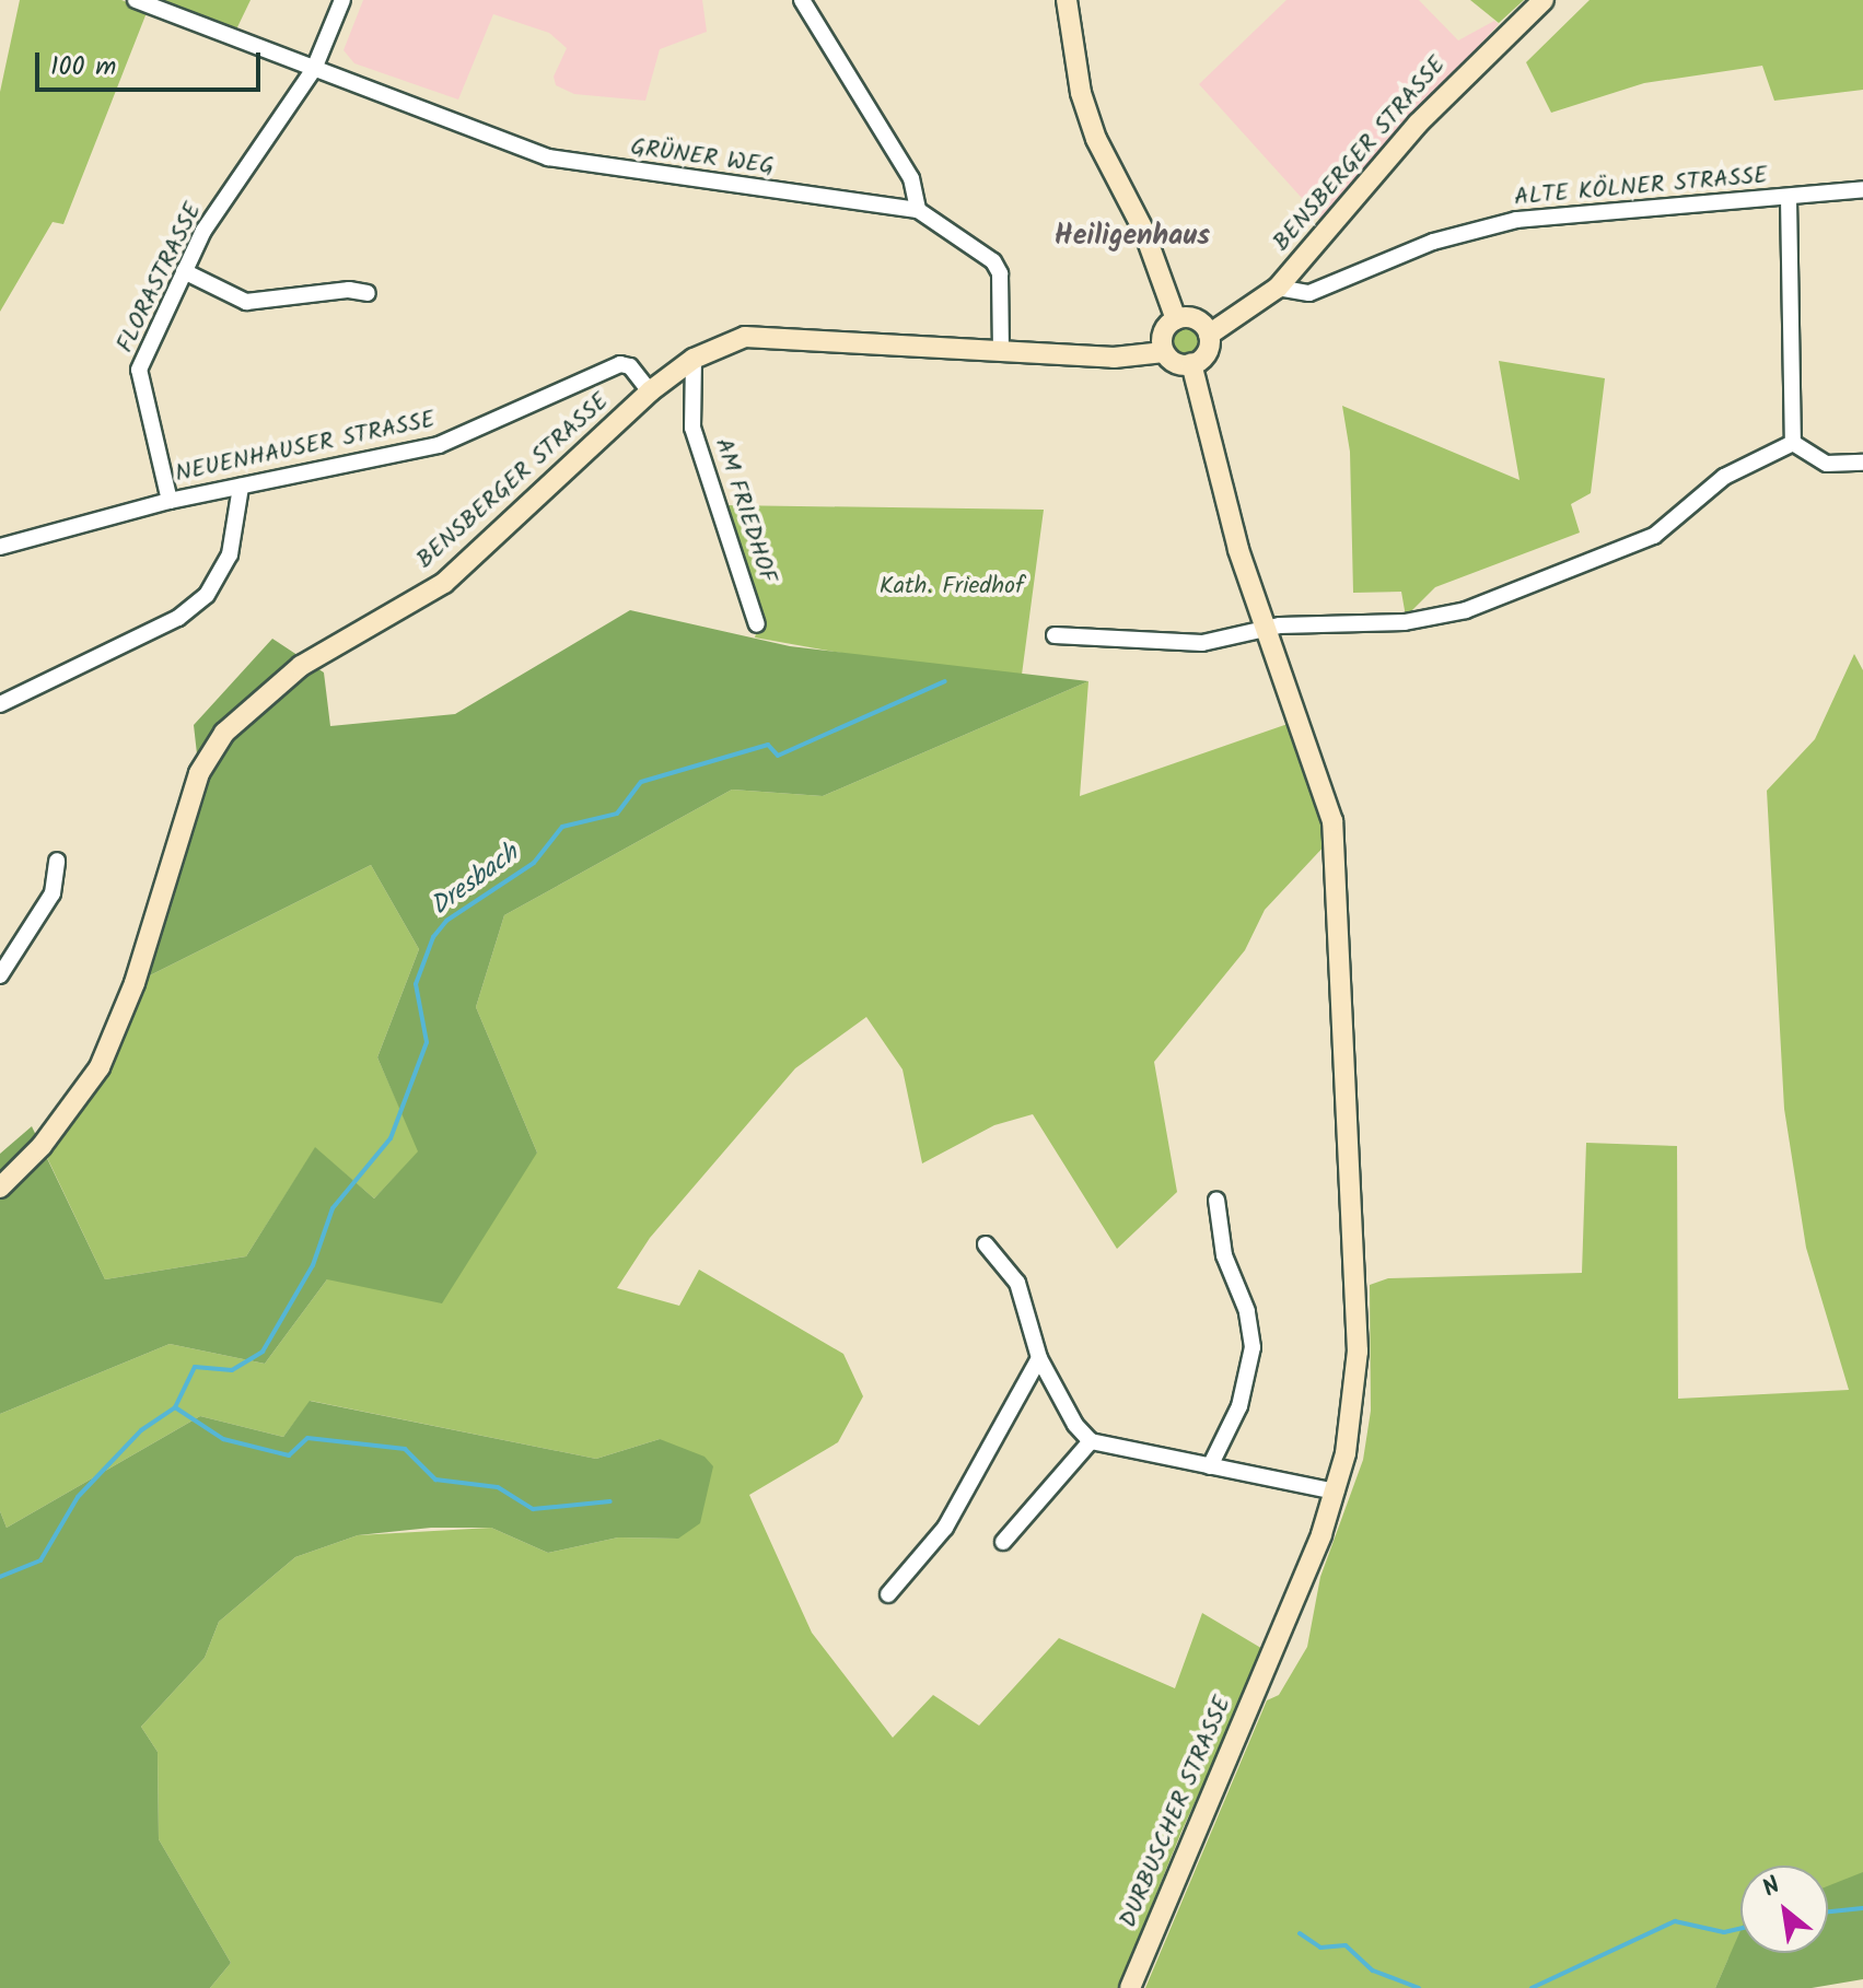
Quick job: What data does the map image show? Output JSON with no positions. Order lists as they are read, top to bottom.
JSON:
{
  "streets": {
    "main road": ["BENSBERGER STRASSE", "DURBUSCHER STRASSE"],
    "street": [
      "GRÜNER WEG",
      "ALTE KÖLNER STRASSE",
      "FLORASTRASSE",
      "NEUENHAUSER STRASSE",
      "AM FRIEDHOF"
    ]
  },
  "crossings": [
    ["BENSBERGER STRASSE", "GRÜNER WEG"],
    ["BENSBERGER STRASSE", "ALTE KÖLNER STRASSE"],
    ["BENSBERGER STRASSE", "NEUENHAUSER STRASSE"],
    ["BENSBERGER STRASSE", "AM FRIEDHOF"],
    ["GRÜNER WEG", "FLORASTRASSE"],
    ["FLORASTRASSE", "NEUENHAUSER STRASSE"]
  ],
  "districts": ["Heiligenhaus"],
  "water": ["Dresbach"],
  "parks": ["Kath. Friedhof"],
  "scale_bar": "100 m",
  "north": "top left"
}
